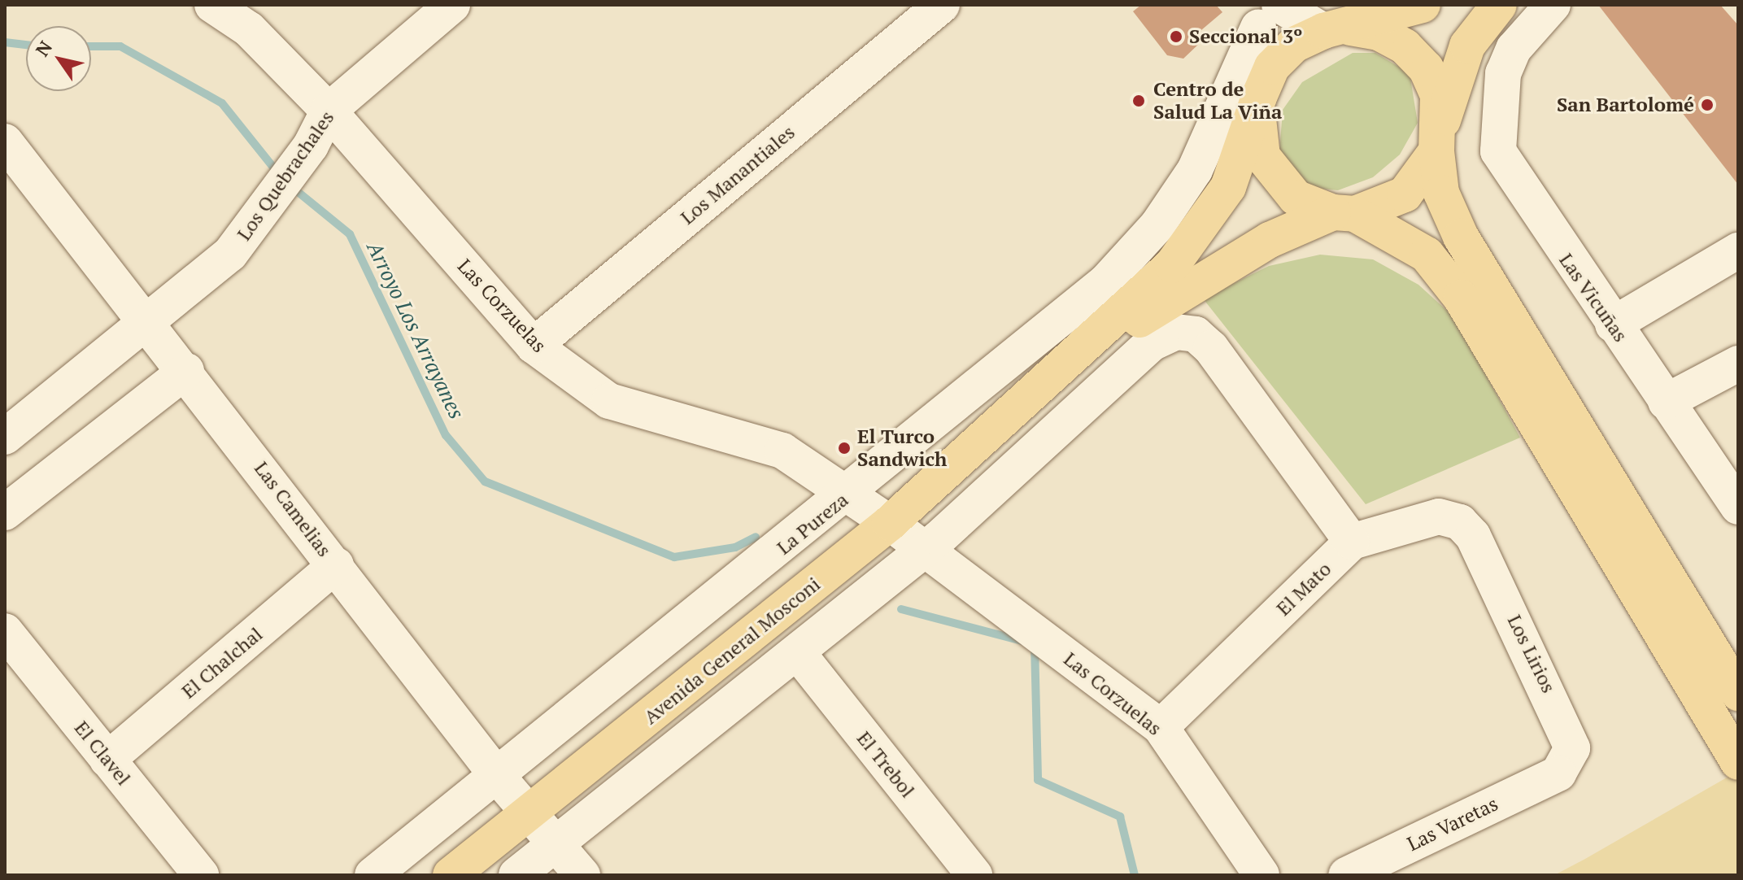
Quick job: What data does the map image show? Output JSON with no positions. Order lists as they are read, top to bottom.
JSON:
{
  "streets": {
    "main road": ["Avenida General Mosconi"],
    "street": [
      "Los Manantiales",
      "Los Quebrachales",
      "Las Vicuñas",
      "Las Corzuelas",
      "Las Camelias",
      "La Pureza",
      "El Mato",
      "Los Lirios",
      "El Chalchal",
      "El Clavel",
      "El Trebol",
      "Las Varetas"
    ]
  },
  "crossings": [
    ["Los Manantiales", "Las Corzuelas"],
    ["Los Quebrachales", "Las Corzuelas"],
    ["Los Quebrachales", "Las Camelias"],
    ["Las Corzuelas", "La Pureza"],
    ["Las Corzuelas", "El Mato"],
    ["Las Corzuelas", "Avenida General Mosconi"],
    ["Las Camelias", "La Pureza"],
    ["Las Camelias", "Avenida General Mosconi"],
    ["Las Camelias", "El Chalchal"],
    ["El Mato", "Los Lirios"],
    ["Los Lirios", "Las Varetas"],
    ["El Chalchal", "El Clavel"]
  ],
  "water": ["Arroyo Los Arrayanes"],
  "places": [
    "Seccional 3º",
    "Centro de Salud La Viña",
    "San Bartolomé",
    "El Turco Sandwich"
  ],
  "north": "top left"
}
